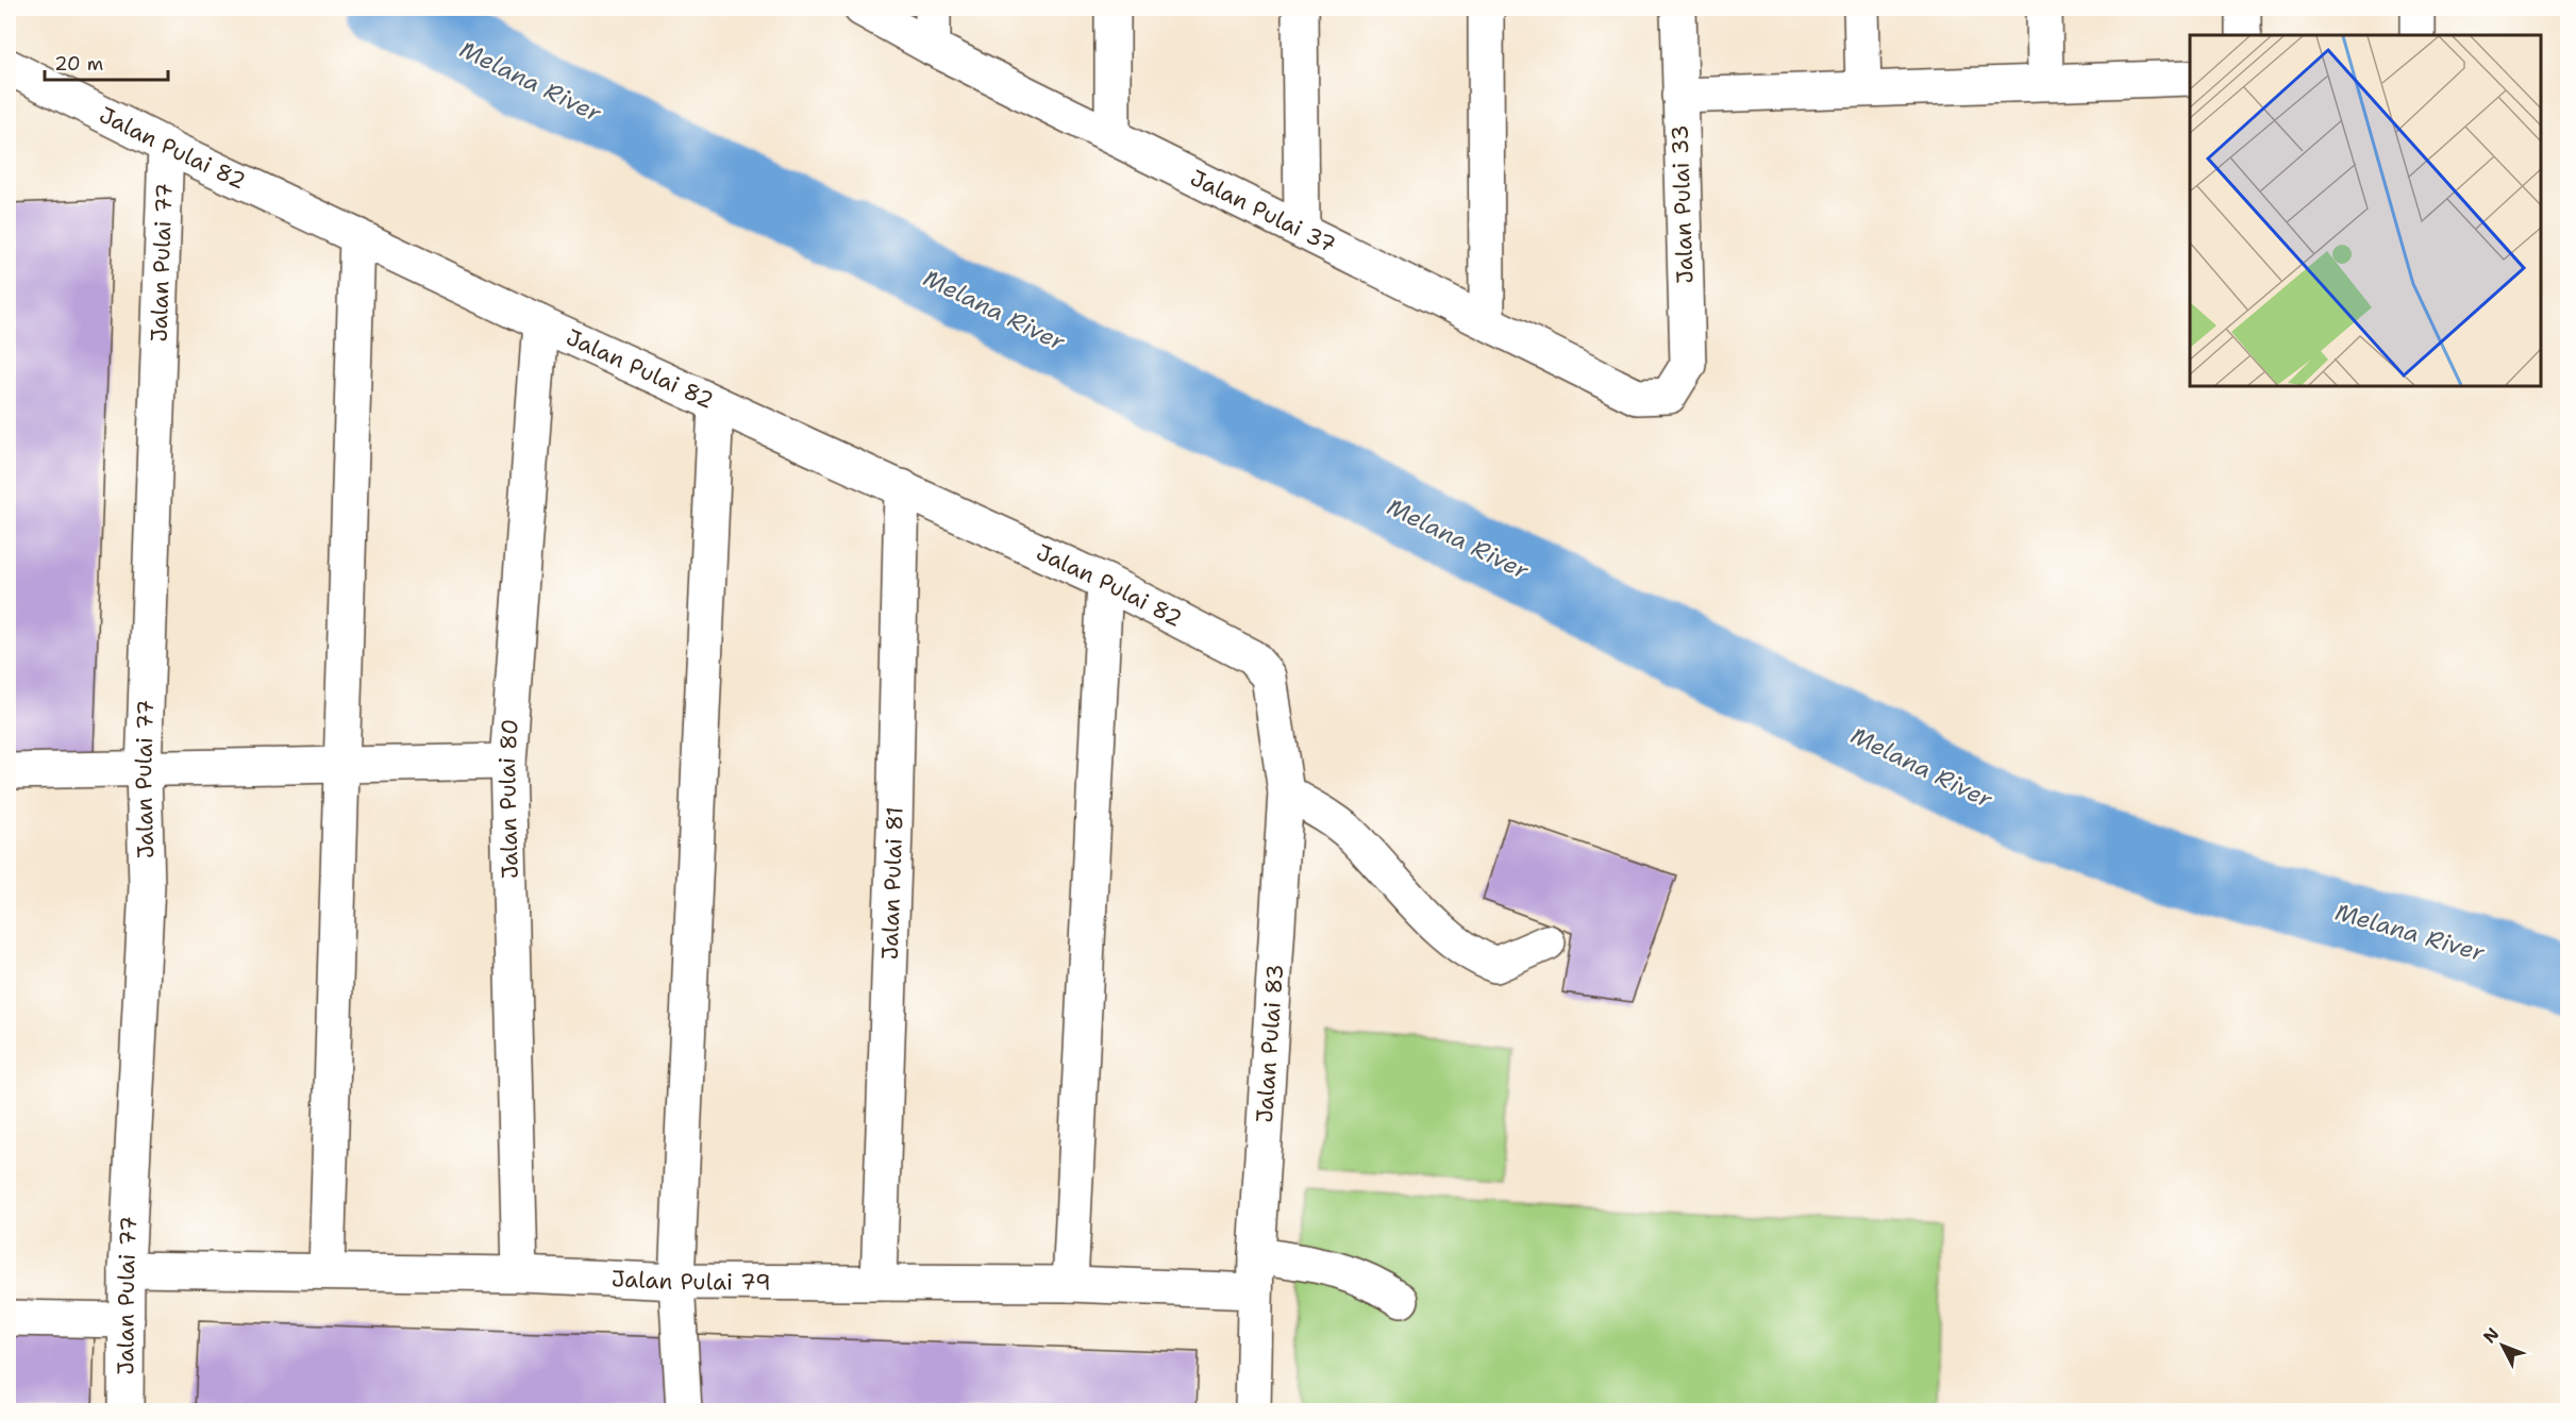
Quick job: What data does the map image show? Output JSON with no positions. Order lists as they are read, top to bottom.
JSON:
{
  "streets": {
    "street": [
      "Jalan Pulai 82",
      "Jalan Pulai 33",
      "Jalan Pulai 37",
      "Jalan Pulai 77",
      "Jalan Pulai 80",
      "Jalan Pulai 81",
      "Jalan Pulai 83",
      "Jalan Pulai 79"
    ]
  },
  "crossings": [
    ["Jalan Pulai 82", "Jalan Pulai 77"],
    ["Jalan Pulai 82", "Jalan Pulai 80"],
    ["Jalan Pulai 82", "Jalan Pulai 81"],
    ["Jalan Pulai 82", "Jalan Pulai 83"],
    ["Jalan Pulai 33", "Jalan Pulai 37"],
    ["Jalan Pulai 77", "Jalan Pulai 79"],
    ["Jalan Pulai 80", "Jalan Pulai 79"],
    ["Jalan Pulai 81", "Jalan Pulai 79"],
    ["Jalan Pulai 83", "Jalan Pulai 79"]
  ],
  "water": ["Melana River"],
  "scale_bar": "20 m",
  "north": "top left"
}
